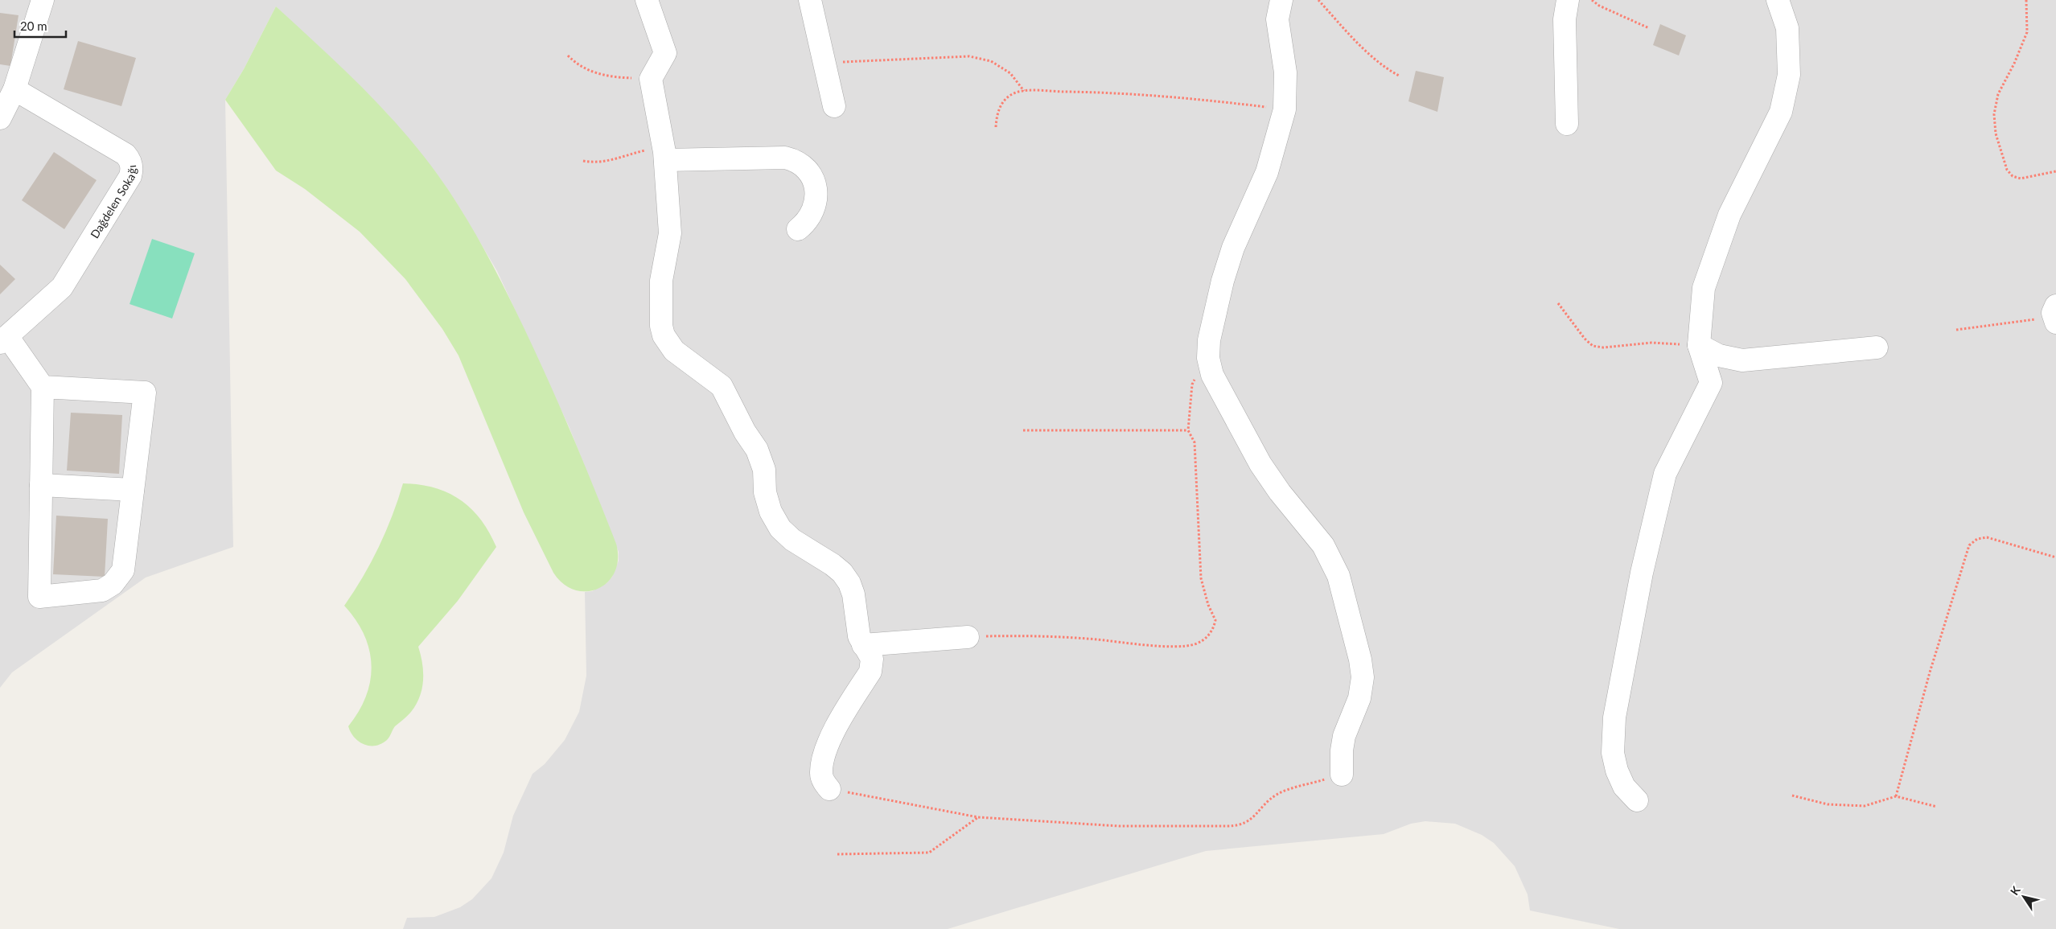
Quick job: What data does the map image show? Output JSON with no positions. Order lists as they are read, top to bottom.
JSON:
{
  "streets": {
    "street": ["Dağdelen Sokağı"]
  },
  "scale_bar": "20 m",
  "north": "top left"
}
